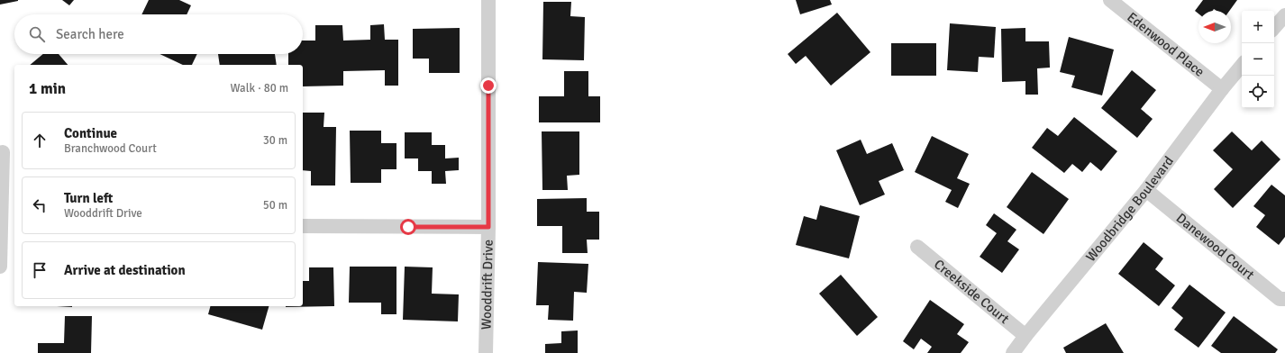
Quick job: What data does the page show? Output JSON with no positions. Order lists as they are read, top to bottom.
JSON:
{
  "streets": {
    "street": [
      "Edenwood Place",
      "Woodbridge Boulevard",
      "Danewood Court",
      "Wooddrift Drive",
      "Creekside Court"
    ]
  },
  "crossings": [
    ["Edenwood Place", "Woodbridge Boulevard"],
    ["Woodbridge Boulevard", "Danewood Court"],
    ["Woodbridge Boulevard", "Creekside Court"]
  ],
  "north": "left",
  "page": {
    "map_buttons": ["+", "−"],
    "search": "Search here",
    "heading": ["1 min", "Walk · 80 m"],
    "list": [
      ["Continue", "Branchwood Court", "30 m"],
      ["Turn left", "Wooddrift Drive", "50 m"],
      "Arrive at destination"
    ]
  }
}
